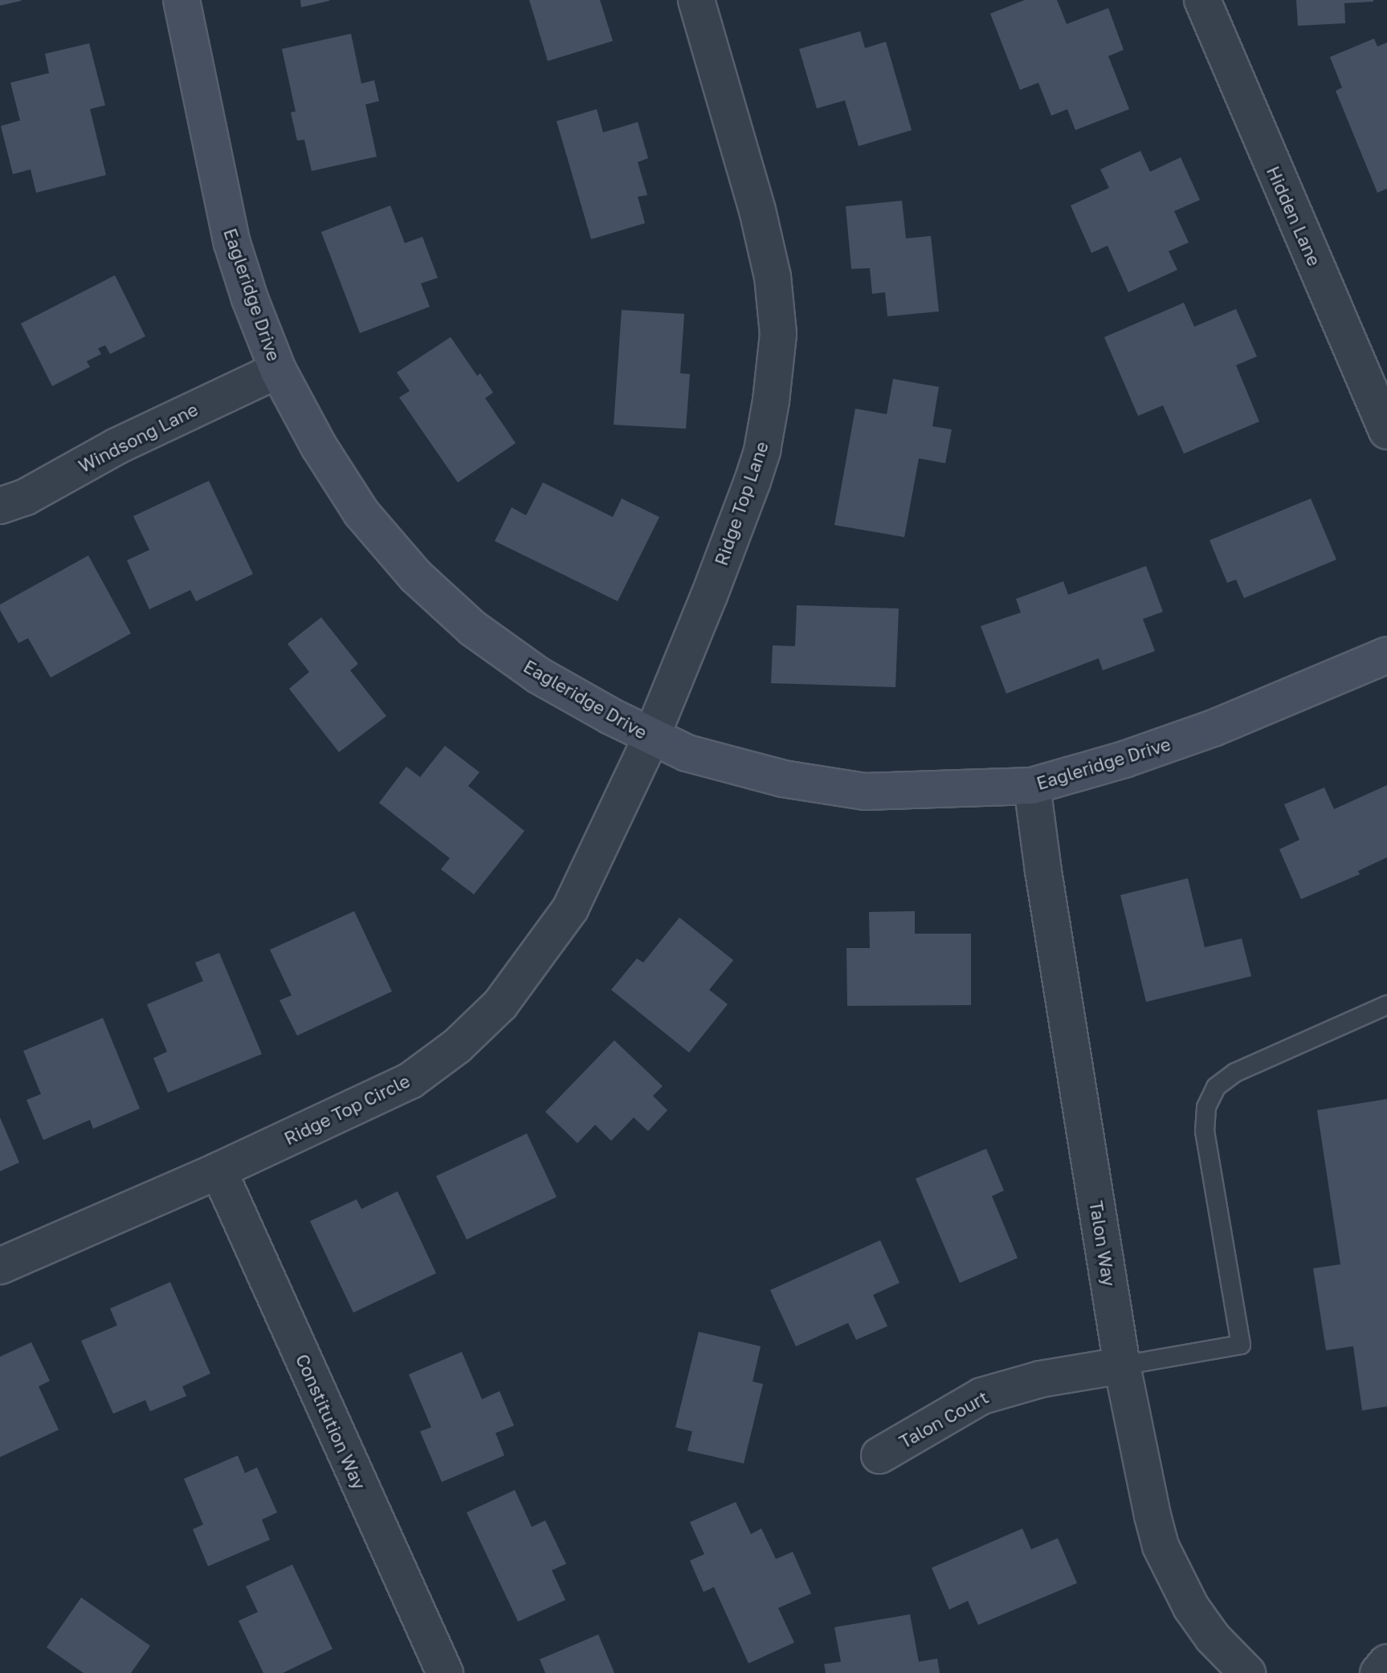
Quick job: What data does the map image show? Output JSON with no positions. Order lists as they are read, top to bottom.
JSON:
{
  "streets": {
    "main road": ["Eagleridge Drive"],
    "street": [
      "Hidden Lane",
      "Windsong Lane",
      "Ridge Top Lane",
      "Ridge Top Circle",
      "Talon Way",
      "Talon Court",
      "Constitution Way"
    ]
  },
  "crossings": [
    ["Eagleridge Drive", "Windsong Lane"],
    ["Eagleridge Drive", "Ridge Top Lane"],
    ["Eagleridge Drive", "Ridge Top Circle"],
    ["Eagleridge Drive", "Talon Way"],
    ["Ridge Top Lane", "Ridge Top Circle"],
    ["Ridge Top Circle", "Constitution Way"],
    ["Talon Way", "Talon Court"]
  ]
}
